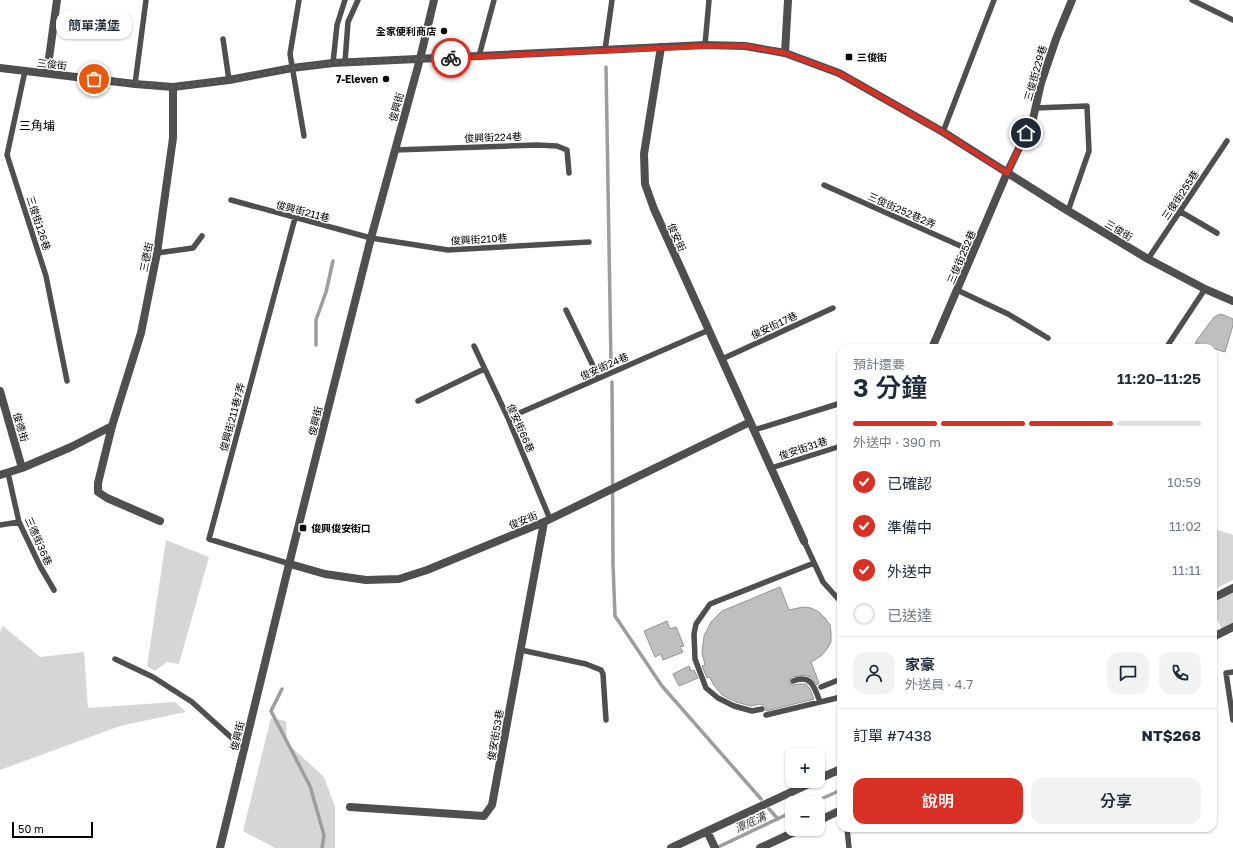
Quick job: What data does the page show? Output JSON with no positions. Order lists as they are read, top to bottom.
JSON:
{
  "streets": {
    "street": [
      "三俊街",
      "三俊街229巷",
      "俊興街",
      "俊安街",
      "三德街",
      "三俊街252巷",
      "俊德街",
      "俊安街53巷"
    ],
    "lane": [
      "俊興街224巷",
      "三俊街255巷",
      "三俊街252巷2弄",
      "俊興街211巷",
      "三俊街126巷",
      "俊興街210巷",
      "俊安街17巷",
      "俊安街24巷",
      "俊興街211巷7弄",
      "俊安街66巷",
      "俊安街31巷",
      "三德街36巷"
    ]
  },
  "crossings": [
    ["三俊街", "三俊街229巷"],
    ["三俊街", "俊興街"],
    ["三俊街", "三俊街255巷"],
    ["三俊街", "三俊街126巷"],
    ["三俊街", "俊安街"],
    ["三俊街", "三德街"],
    ["三俊街", "三俊街252巷"],
    ["三俊街229巷", "三俊街252巷"],
    ["俊興街", "俊興街224巷"],
    ["俊興街", "俊興街211巷"],
    ["俊興街", "俊安街"],
    ["俊興街", "俊興街210巷"],
    ["俊興街", "俊興街211巷7弄"],
    ["三俊街252巷2弄", "三俊街252巷"],
    ["俊興街211巷", "俊興街210巷"],
    ["俊興街211巷", "俊興街211巷7弄"],
    ["俊安街", "俊安街17巷"],
    ["俊安街", "俊安街24巷"],
    ["俊安街", "俊興街211巷7弄"],
    ["俊安街", "俊安街66巷"],
    ["俊安街", "俊安街31巷"],
    ["俊安街", "俊安街53巷"],
    ["俊安街24巷", "俊安街66巷"],
    ["俊安街66巷", "俊安街53巷"]
  ],
  "districts": ["三角埔"],
  "water": ["潭底溝"],
  "places": {
    "other": ["全家便利商店", "簡單漢堡", "7-Eleven"],
    "transit": ["三俊街", "俊興俊安街口"]
  },
  "scale_bar": "50 m",
  "page": {
    "bubble": "簡單漢堡",
    "heading": ["3 分鐘", "預計還要", "11:20–11:25"],
    "panel": [
      "家豪",
      "外送員 · 4.7",
      "訂單 #7438",
      "NT$268"
    ],
    "bar": "外送中 · 390 m",
    "list": [
      ["已確認", "10:59"],
      ["準備中", "11:02"],
      ["外送中", "11:11"],
      "已送達"
    ],
    "map_buttons": ["+", "−"],
    "buttons": ["說明", "分享"],
    "scale": "50 m"
  }
}
